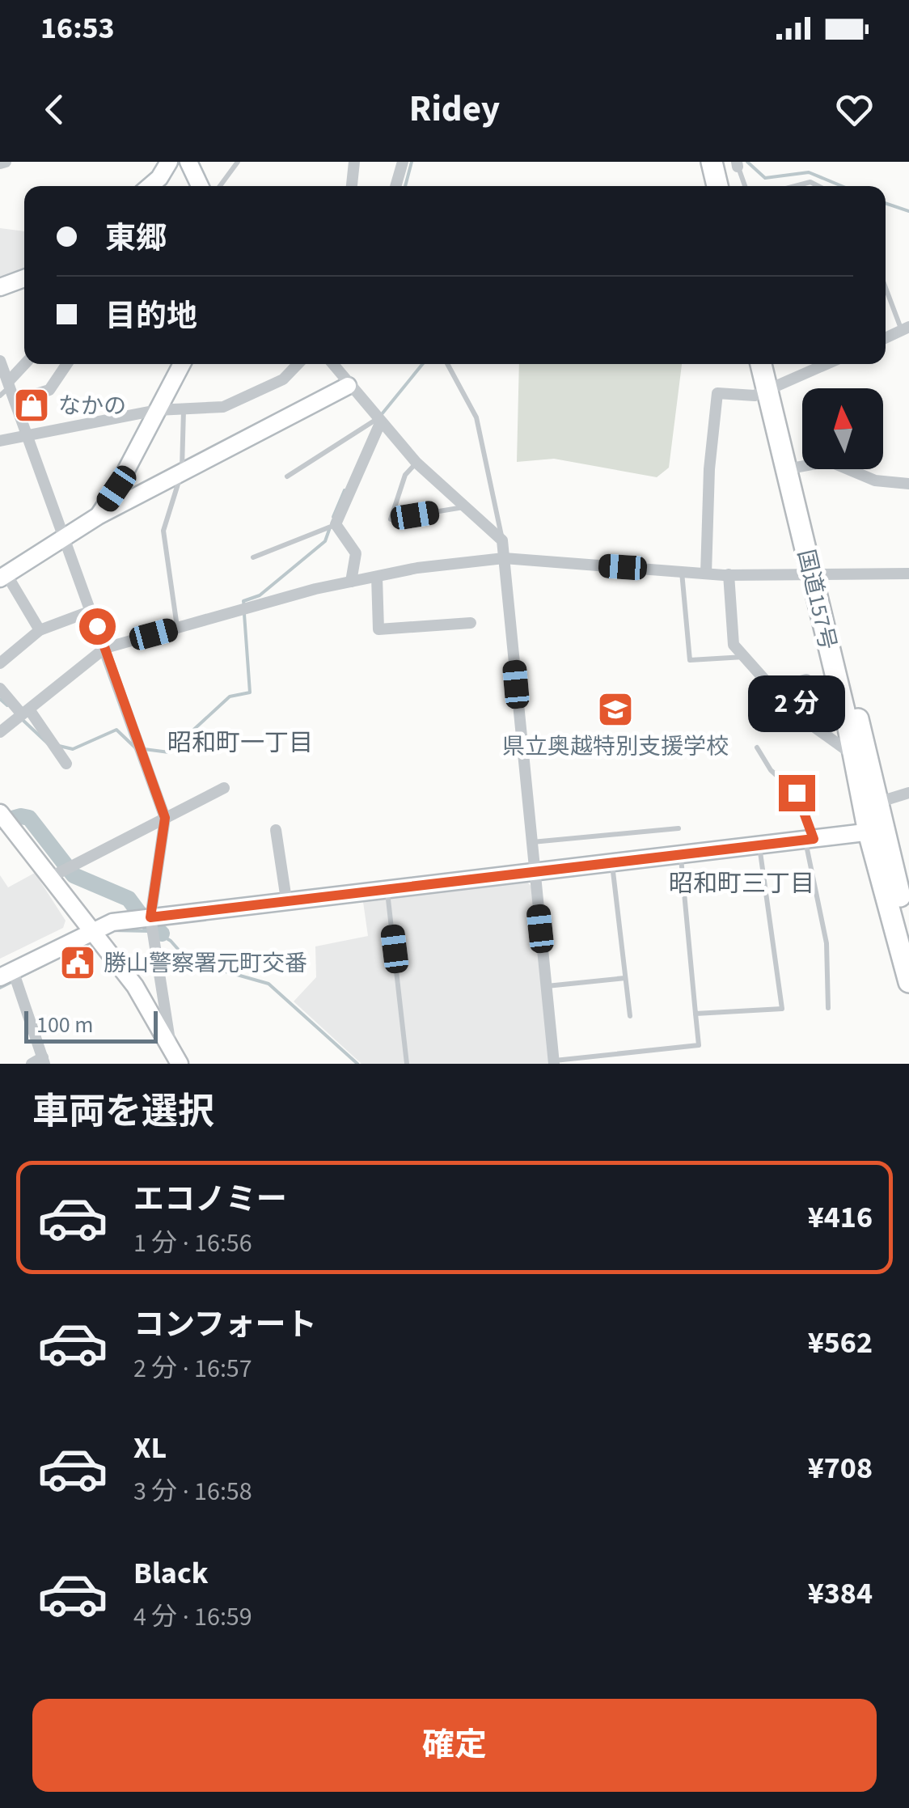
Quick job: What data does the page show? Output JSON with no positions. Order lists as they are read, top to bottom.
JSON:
{
  "streets": {
    "highway": ["国道157号"]
  },
  "districts": ["昭和町一丁目", "昭和町三丁目"],
  "places": {
    "shop": ["なかの"],
    "school or university": ["県立奥越特別支援学校"],
    "public building": ["勝山警察署元町交番"]
  },
  "scale_bar": "100 m",
  "north": "top",
  "page": {
    "status": "16:53",
    "header": "Ridey",
    "banner": ["東郷", "目的地"],
    "bubble": "2 分",
    "scale": "100 m",
    "heading": "車両を選択",
    "list": [
      {
        "name": "エコノミー",
        "note": "1 分 · 16:56",
        "value": "¥416"
      },
      {
        "name": "コンフォート",
        "note": "2 分 · 16:57",
        "value": "¥562"
      },
      {
        "name": "XL",
        "note": "3 分 · 16:58",
        "value": "¥708"
      },
      {
        "name": "Black",
        "note": "4 分 · 16:59",
        "value": "¥384"
      }
    ],
    "buttons": "確定"
  }
}
